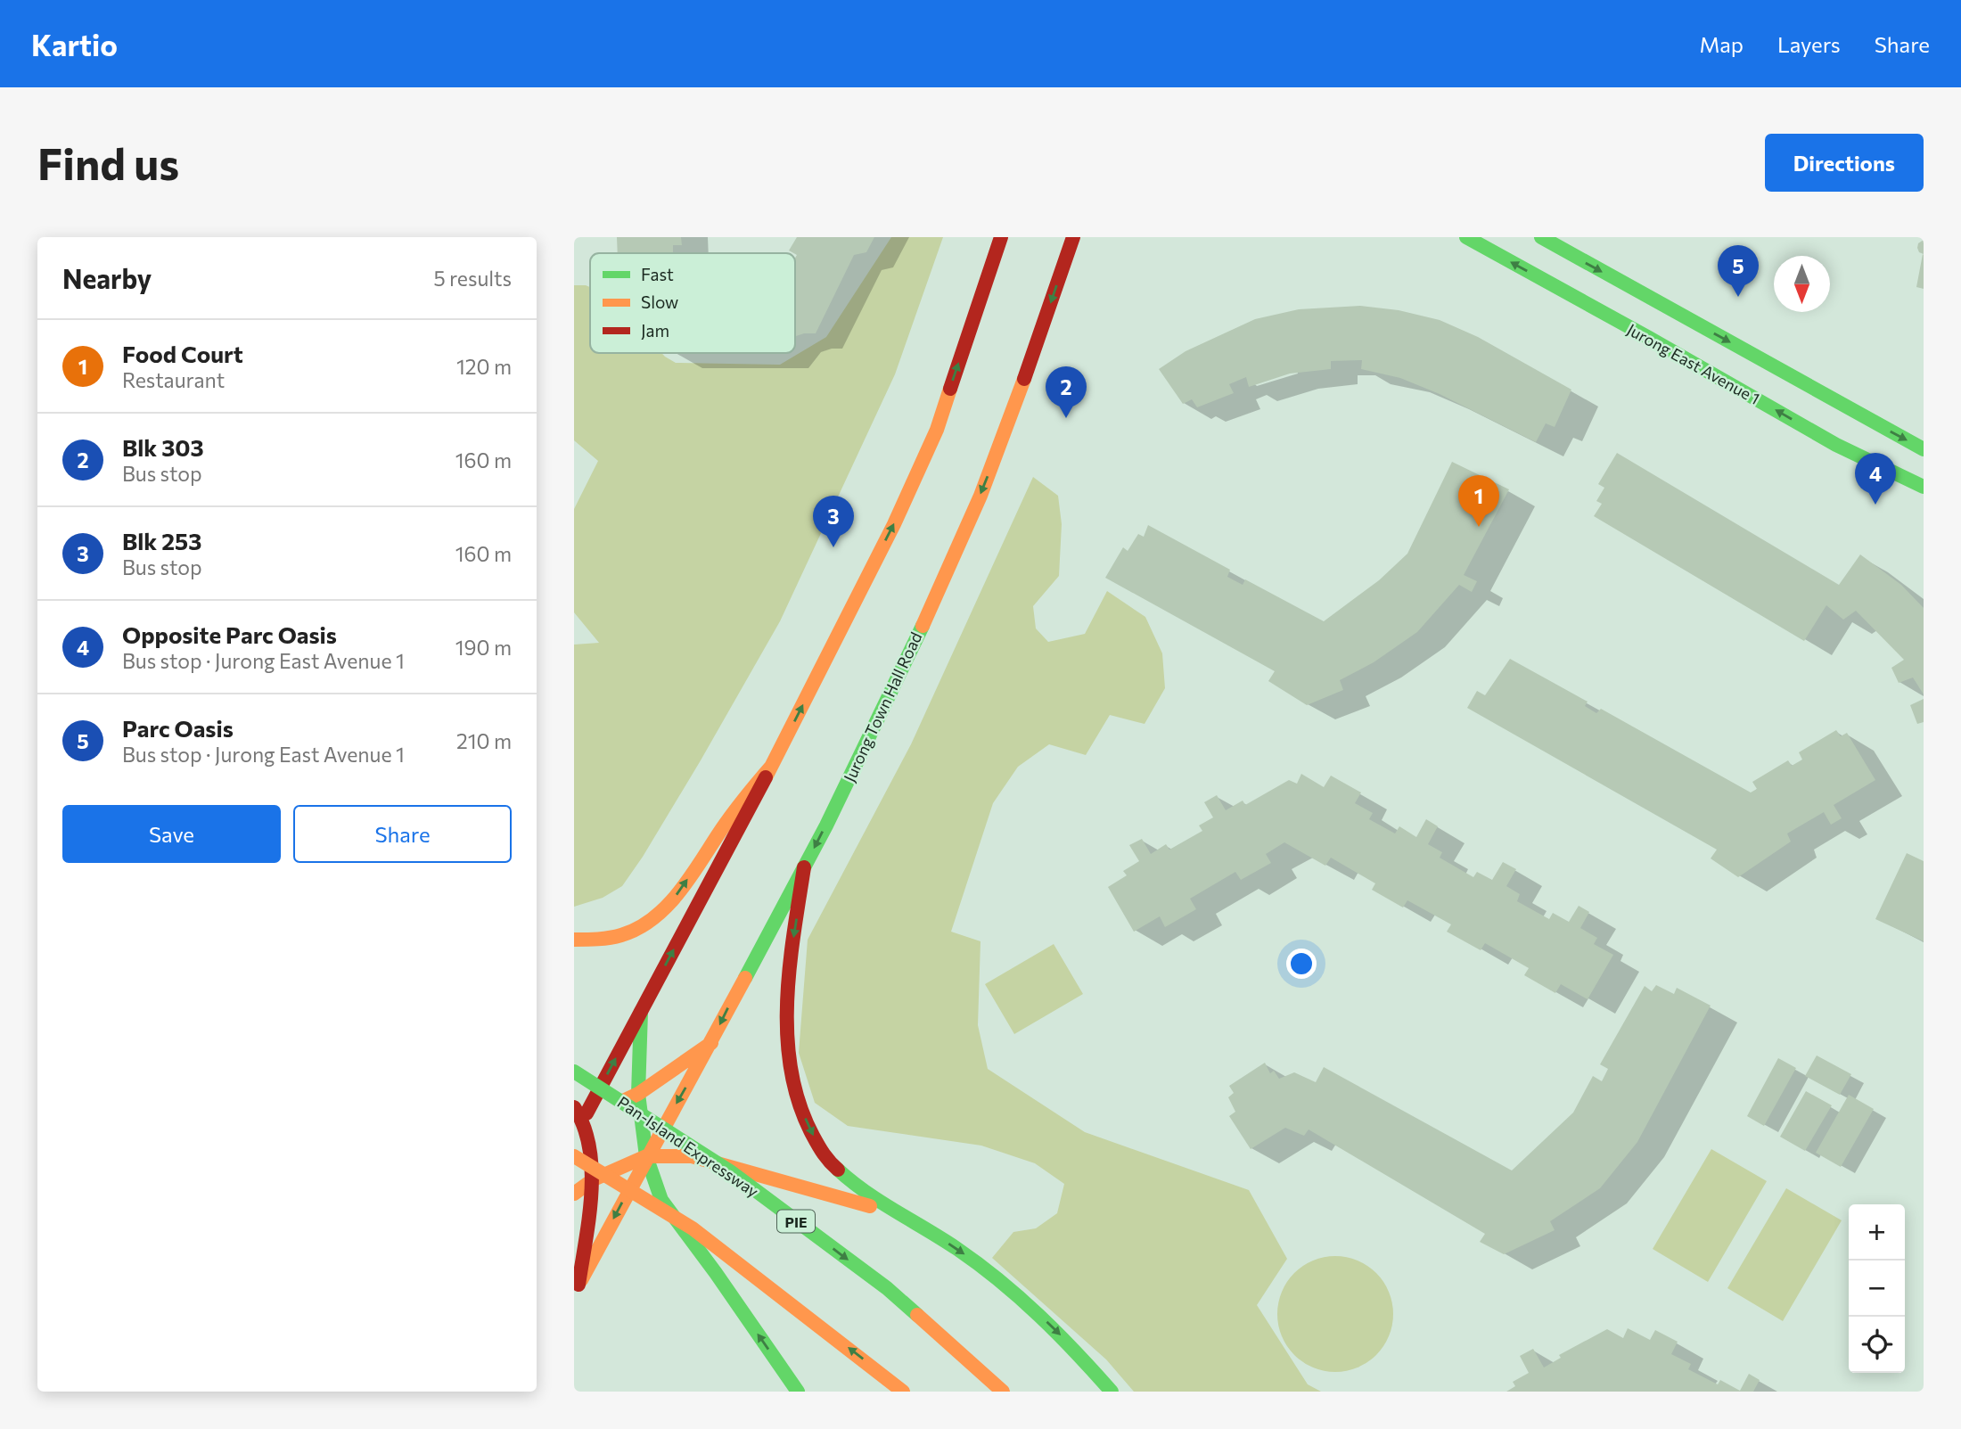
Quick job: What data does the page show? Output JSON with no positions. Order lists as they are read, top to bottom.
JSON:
{
  "streets": {
    "main road": [
      "Jurong East Avenue 1",
      "Jurong Town Hall Road",
      "Pan-Island Expressway",
      "PIE"
    ]
  },
  "legend": ["Fast", "Slow", "Jam"],
  "north": "bottom",
  "page": {
    "header": "Kartio",
    "nav": ["Map", "Layers", "Share"],
    "buttons": [
      "Directions",
      ["Save", "Share"]
    ],
    "title": "Find us",
    "heading": ["Nearby", "5 results"],
    "pins": [
      "5",
      "2",
      "4",
      "1",
      "3"
    ],
    "list": [
      {
        "mark": "1",
        "name": "Food Court",
        "note": "Restaurant",
        "value": "120 m"
      },
      {
        "mark": "2",
        "name": "Blk 303",
        "note": "Bus stop",
        "value": "160 m"
      },
      {
        "mark": "3",
        "name": "Blk 253",
        "note": "Bus stop",
        "value": "160 m"
      },
      {
        "mark": "4",
        "name": "Opposite Parc Oasis",
        "note": "Bus stop · Jurong East Avenue 1",
        "value": "190 m"
      },
      {
        "mark": "5",
        "name": "Parc Oasis",
        "note": "Bus stop · Jurong East Avenue 1",
        "value": "210 m"
      }
    ],
    "map_buttons": ["+", "−"]
  }
}
